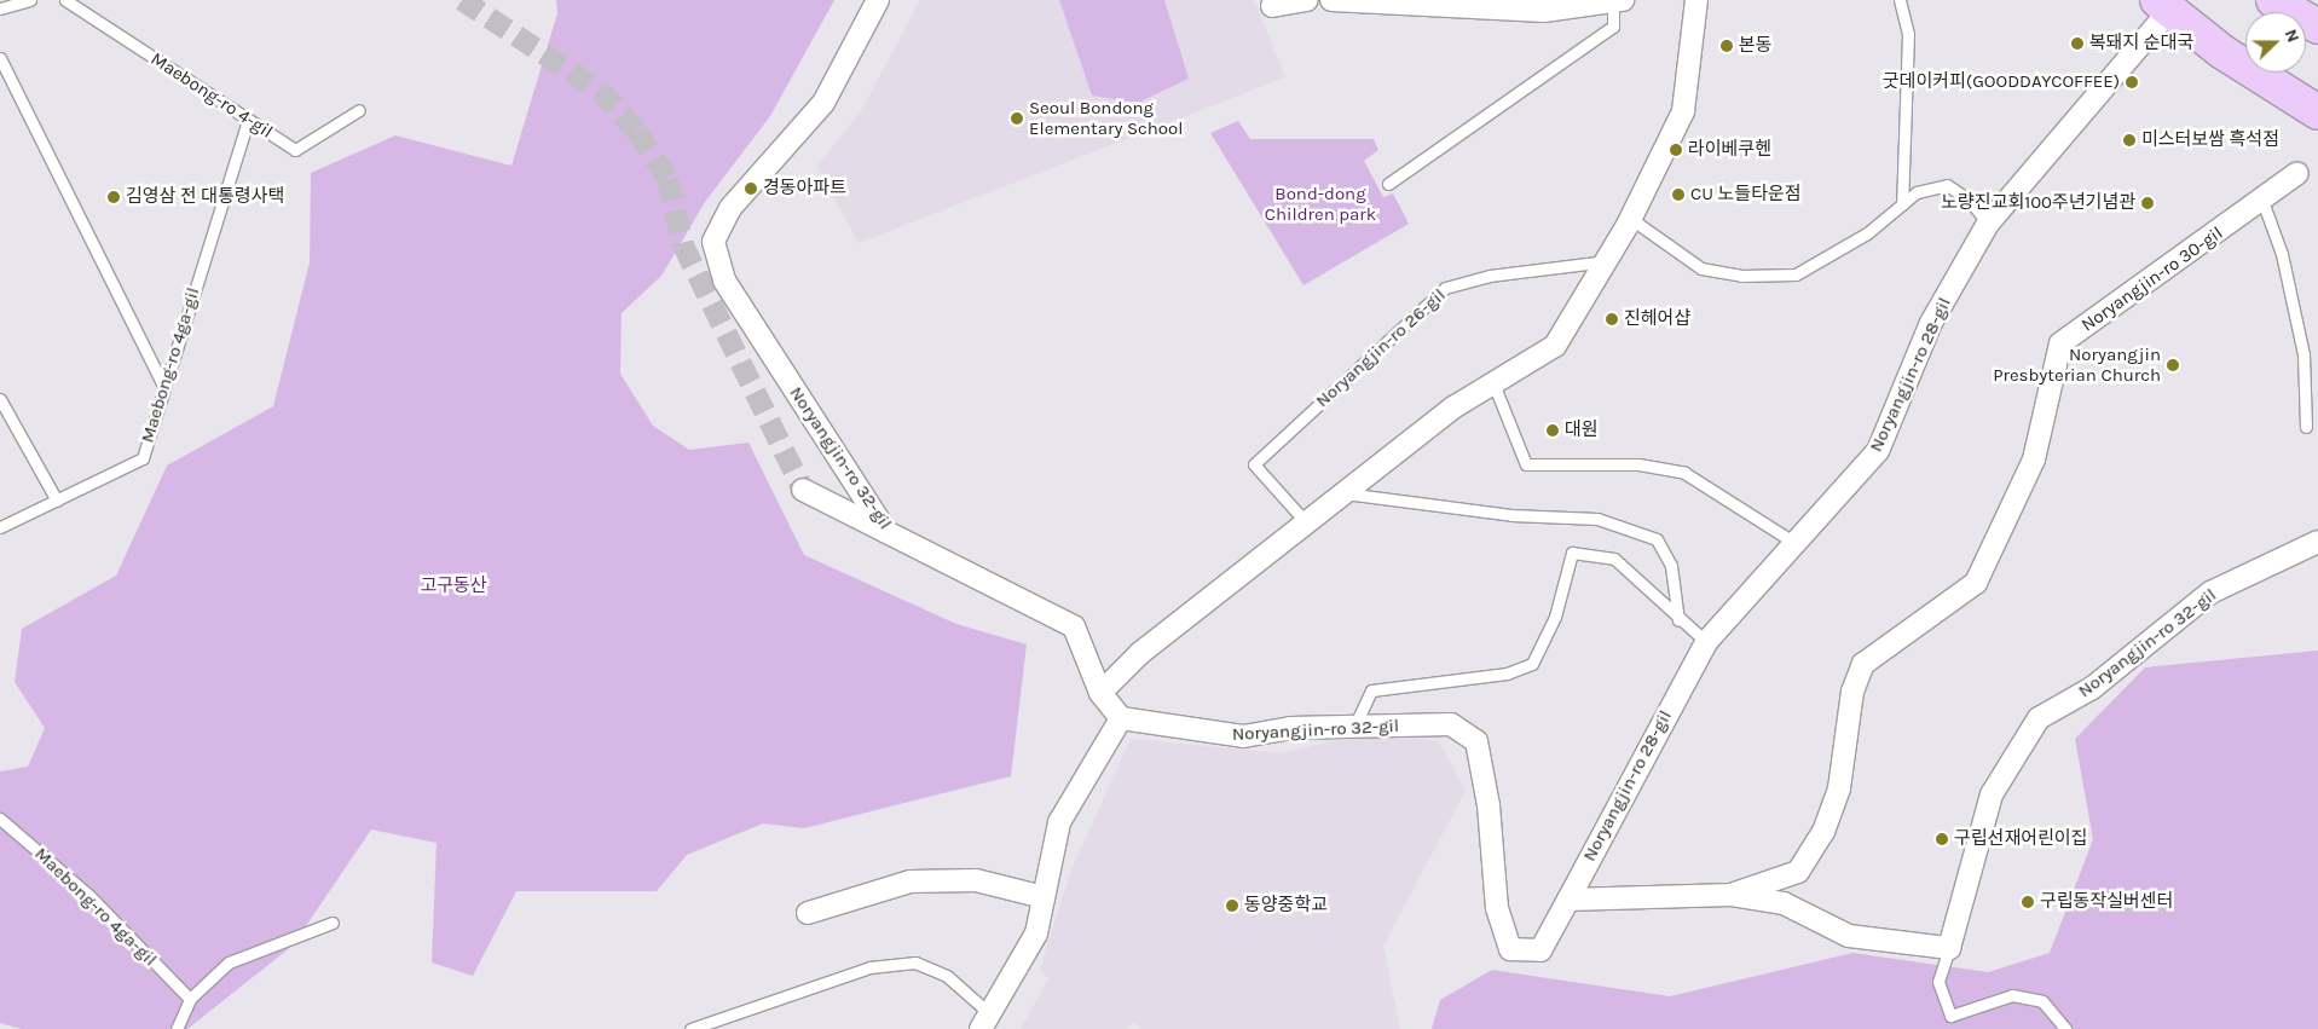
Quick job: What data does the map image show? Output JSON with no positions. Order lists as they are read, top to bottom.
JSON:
{
  "streets": {
    "street": ["Noryangjin-ro 30-gil", "Noryangjin-ro 28-gil", "Noryangjin-ro 32-gil"],
    "lane": ["Maebong-ro 4-gil", "Noryangjin-ro 26-gil", "Maebong-ro 4ga-gil"]
  },
  "crossings": [
    ["Maebong-ro 4-gil", "Maebong-ro 4ga-gil"],
    ["Noryangjin-ro 28-gil", "Noryangjin-ro 32-gil"]
  ],
  "parks": ["Bond-dong Children park", "고구동산"],
  "places": [
    "복돼지 순대국",
    "본동",
    "굿데이커피(GOODDAYCOFFEE)",
    "Seoul Bondong Elementary School",
    "미스터보쌈 흑석점",
    "라이베쿠헨",
    "경동아파트",
    "CU 노들타운점",
    "김영삼 전 대통령사택",
    "노량진교회100주년기념관",
    "진헤어샵",
    "Noryangjin Presbyterian Church",
    "대원",
    "구립선재어린이집",
    "구립동작실버센터",
    "동양중학교"
  ],
  "north": "right"
}
